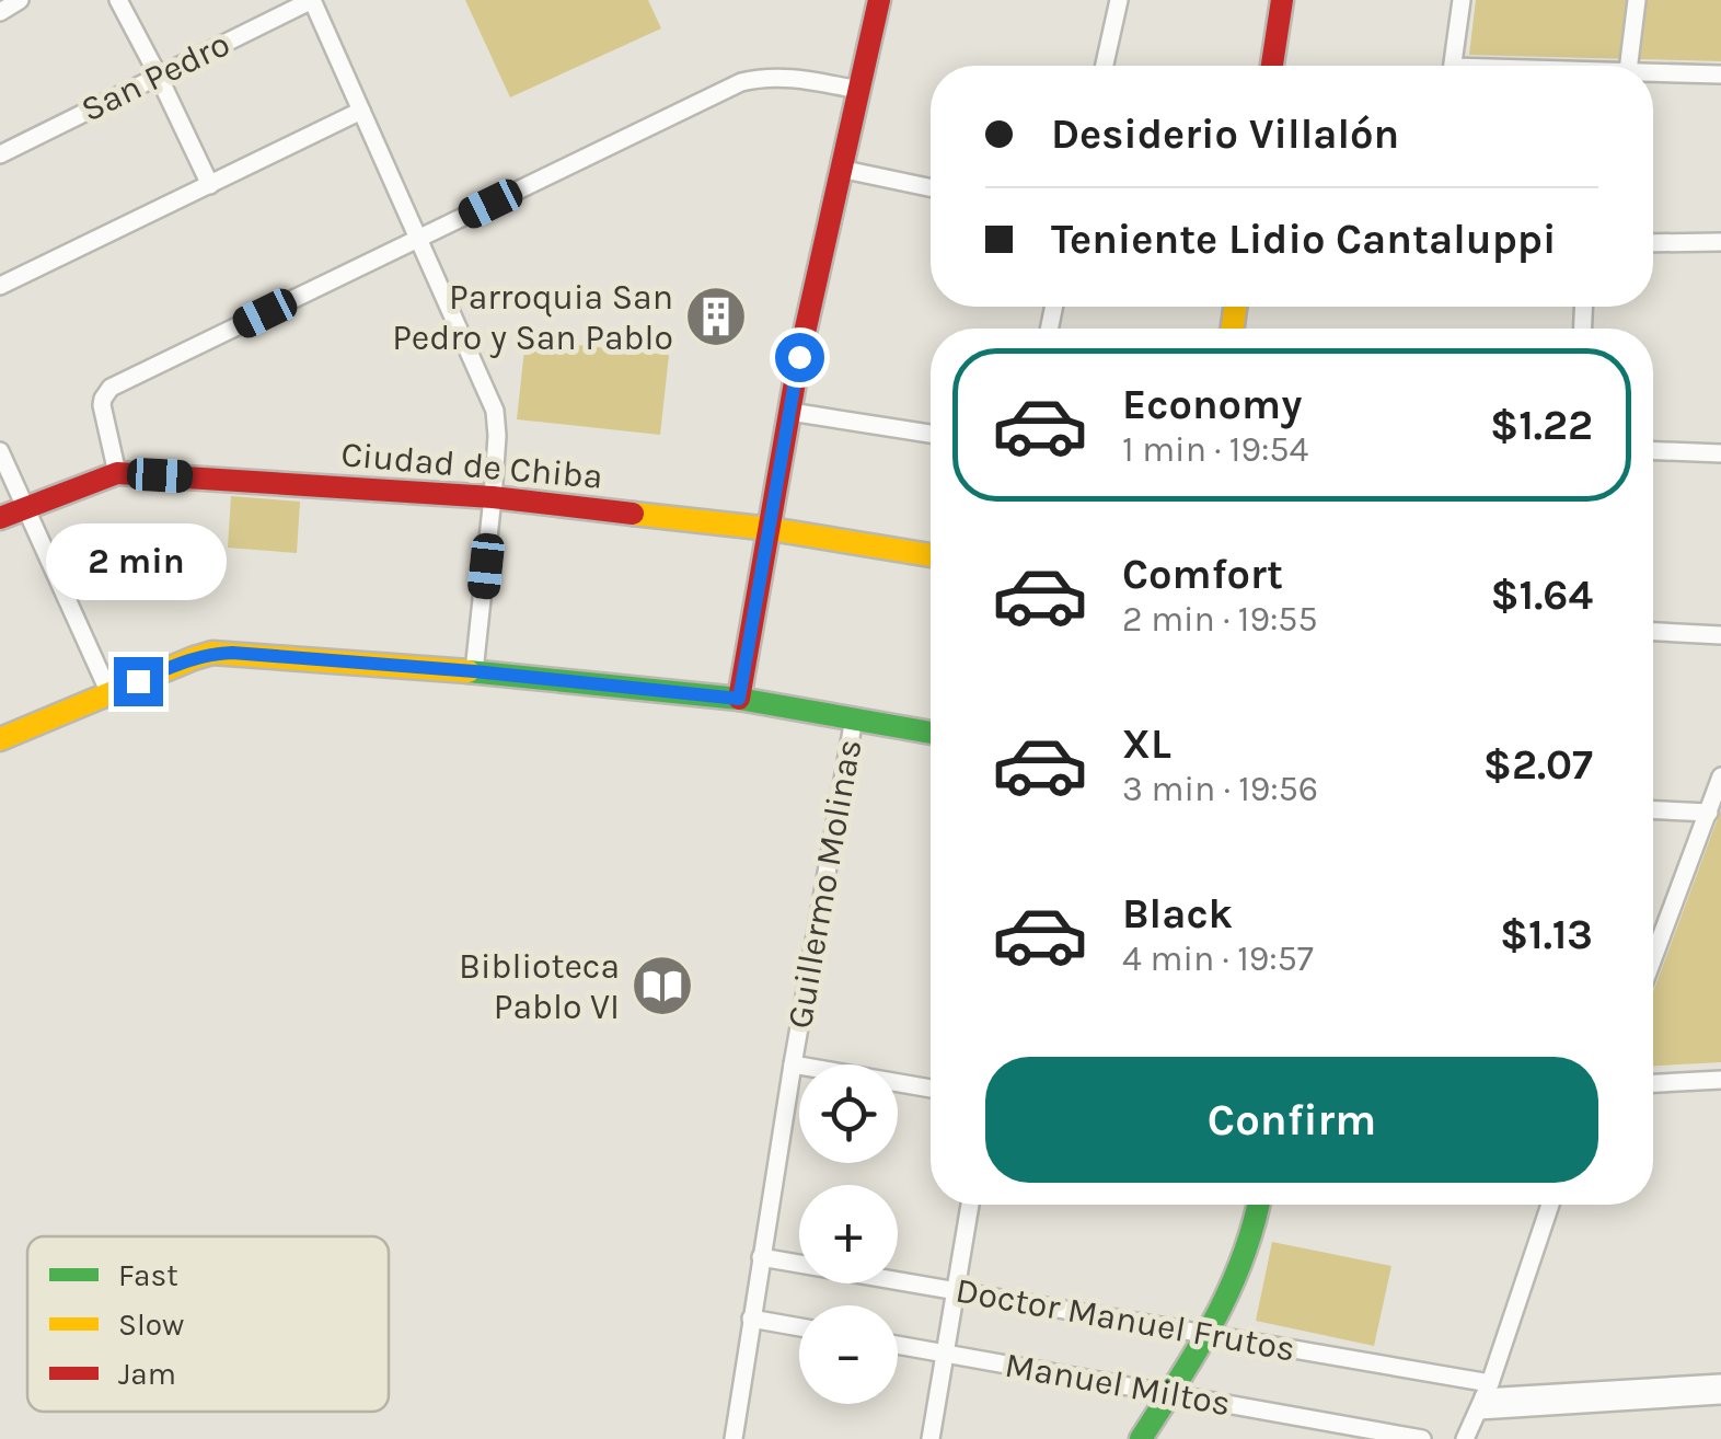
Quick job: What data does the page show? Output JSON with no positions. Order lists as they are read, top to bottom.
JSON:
{
  "streets": {
    "street": [
      "San Pedro",
      "Ciudad de Chiba",
      "Guillermo Molinas",
      "Doctor Manuel Frutos",
      "Manuel Miltos"
    ]
  },
  "crossings": [
    ["Guillermo Molinas", "Doctor Manuel Frutos"]
  ],
  "places": {
    "building": ["Parroquia San Pedro y San Pablo"],
    "library": ["Biblioteca Pablo VI"]
  },
  "legend": ["Fast", "Slow", "Jam"],
  "page": {
    "banner": ["Desiderio Villalón", "Teniente Lidio Cantaluppi"],
    "list": [
      {
        "name": "Economy",
        "note": "1 min · 19:54",
        "value": "$1.22"
      },
      {
        "name": "Comfort",
        "note": "2 min · 19:55",
        "value": "$1.64"
      },
      {
        "name": "XL",
        "note": "3 min · 19:56",
        "value": "$2.07"
      },
      {
        "name": "Black",
        "note": "4 min · 19:57",
        "value": "$1.13"
      }
    ],
    "bubble": "2 min",
    "buttons": "Confirm",
    "map_buttons": ["+", "−"]
  }
}
